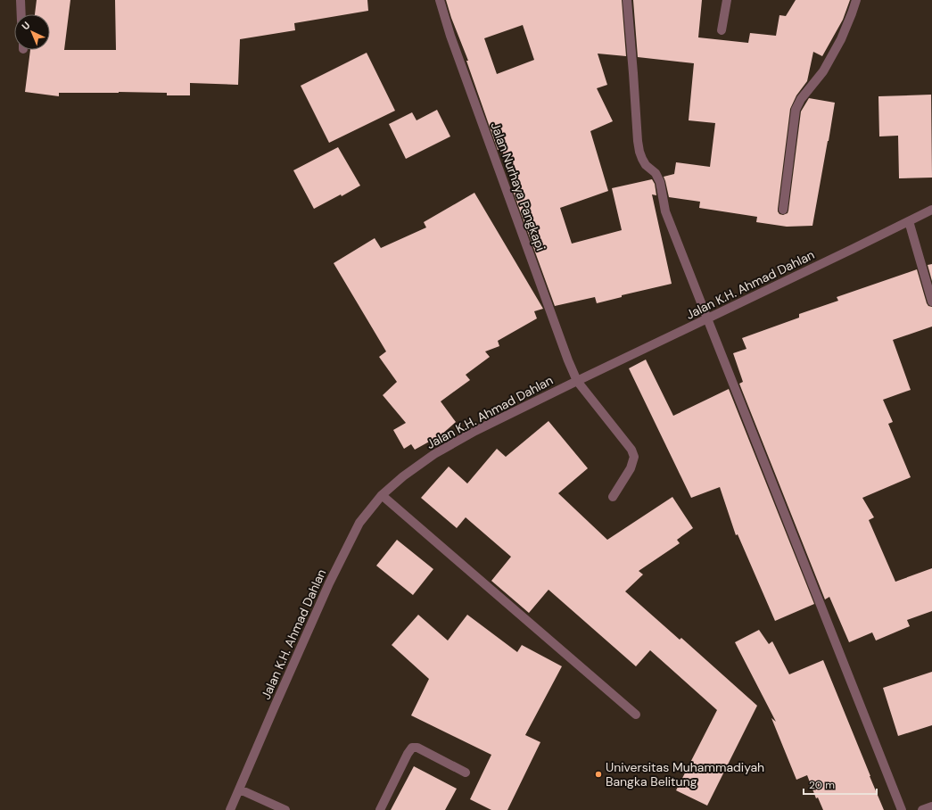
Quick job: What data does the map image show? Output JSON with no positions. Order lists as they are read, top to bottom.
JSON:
{
  "streets": {
    "street": ["Jalan Nurhaya Pangkapi", "Jalan K.H. Ahmad Dahlan"]
  },
  "crossings": [
    ["Jalan Nurhaya Pangkapi", "Jalan K.H. Ahmad Dahlan"]
  ],
  "places": ["Universitas Muhammadiyah Bangka Belitung"],
  "scale_bar": "20 m",
  "north": "top left"
}
